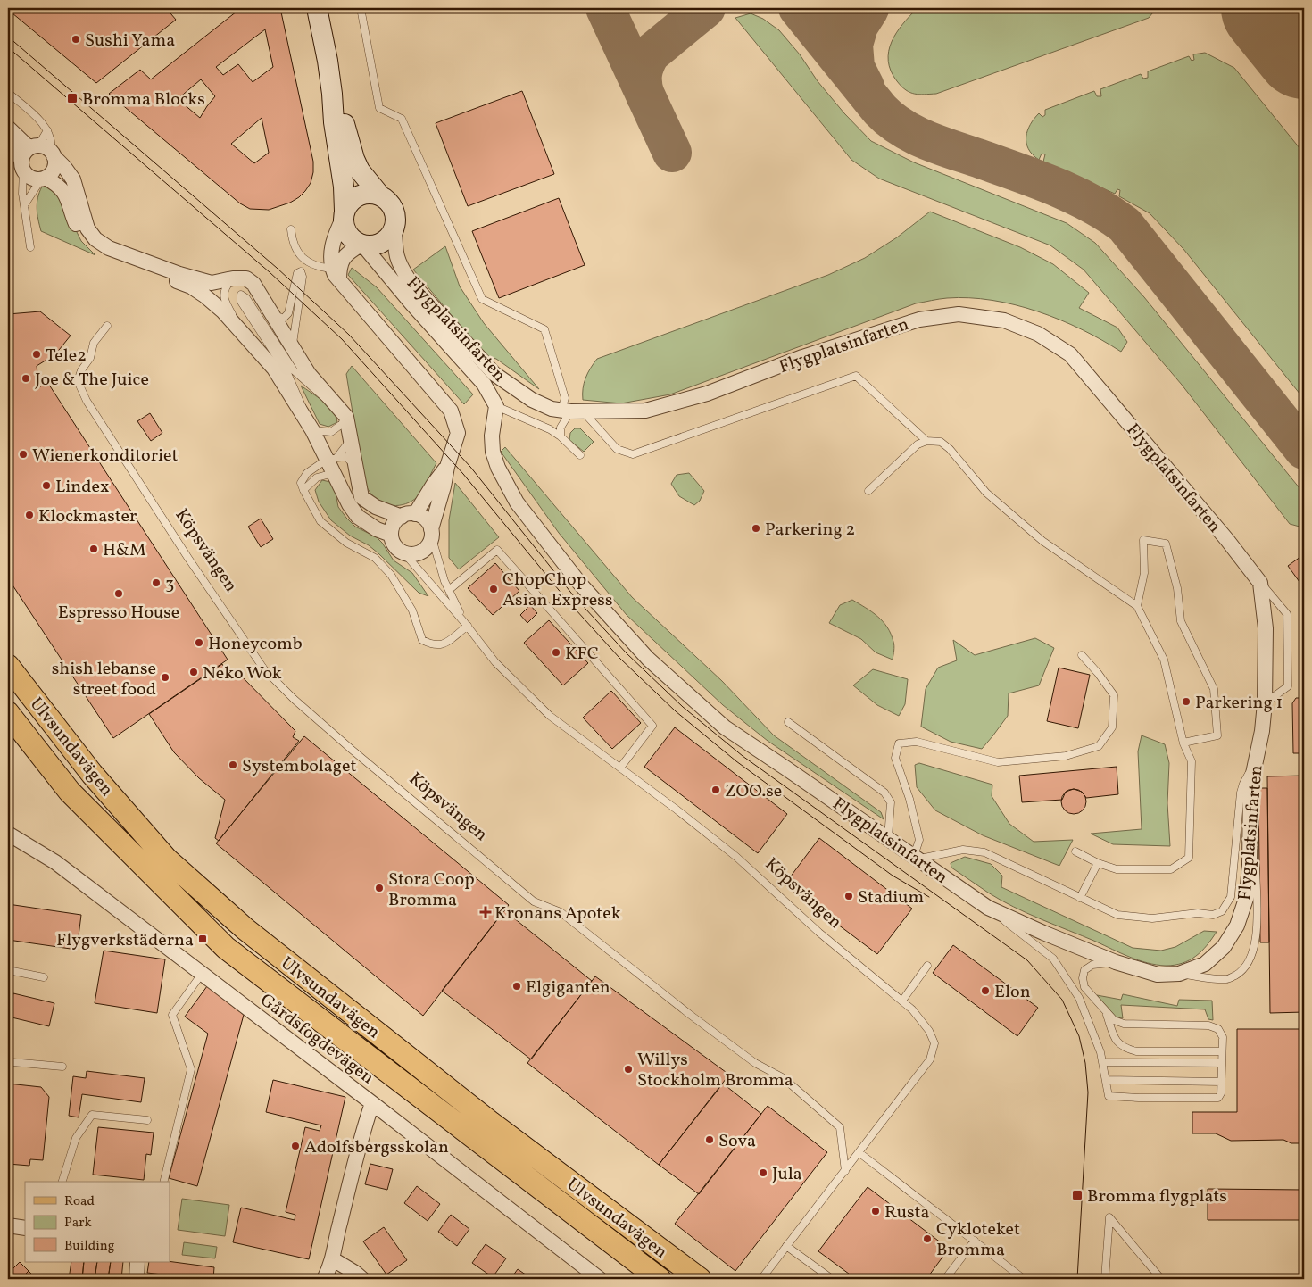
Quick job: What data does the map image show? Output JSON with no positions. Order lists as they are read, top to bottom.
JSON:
{
  "streets": {
    "main road": ["Ulvsundavägen"],
    "street": ["Flygplatsinfarten", "Gårdsfogdevägen"],
    "lane": ["Köpsvängen"]
  },
  "places": {
    "other": [
      "Sushi Yama",
      "Tele2",
      "Joe & The Juice",
      "Wienerkonditoriet",
      "Lindex",
      "Klockmaster",
      "Parkering 2",
      "H&M",
      "3",
      "ChopChop Asian Express",
      "Espresso House",
      "Honeycomb",
      "KFC",
      "Neko Wok",
      "shish lebanse street food",
      "Parkering 1",
      "Systembolaget",
      "ZOO.se",
      "Stora Coop Bromma",
      "Stadium",
      "Elgiganten",
      "Elon",
      "Willys Stockholm Bromma",
      "Sova",
      "Adolfsbergsskolan",
      "Jula",
      "Rusta",
      "Cykloteket Bromma"
    ],
    "transit": ["Bromma Blocks", "Flygverkstäderna", "Bromma flygplats"],
    "health": ["Kronans Apotek"]
  },
  "legend": ["Road", "Park", "Building"]
}
